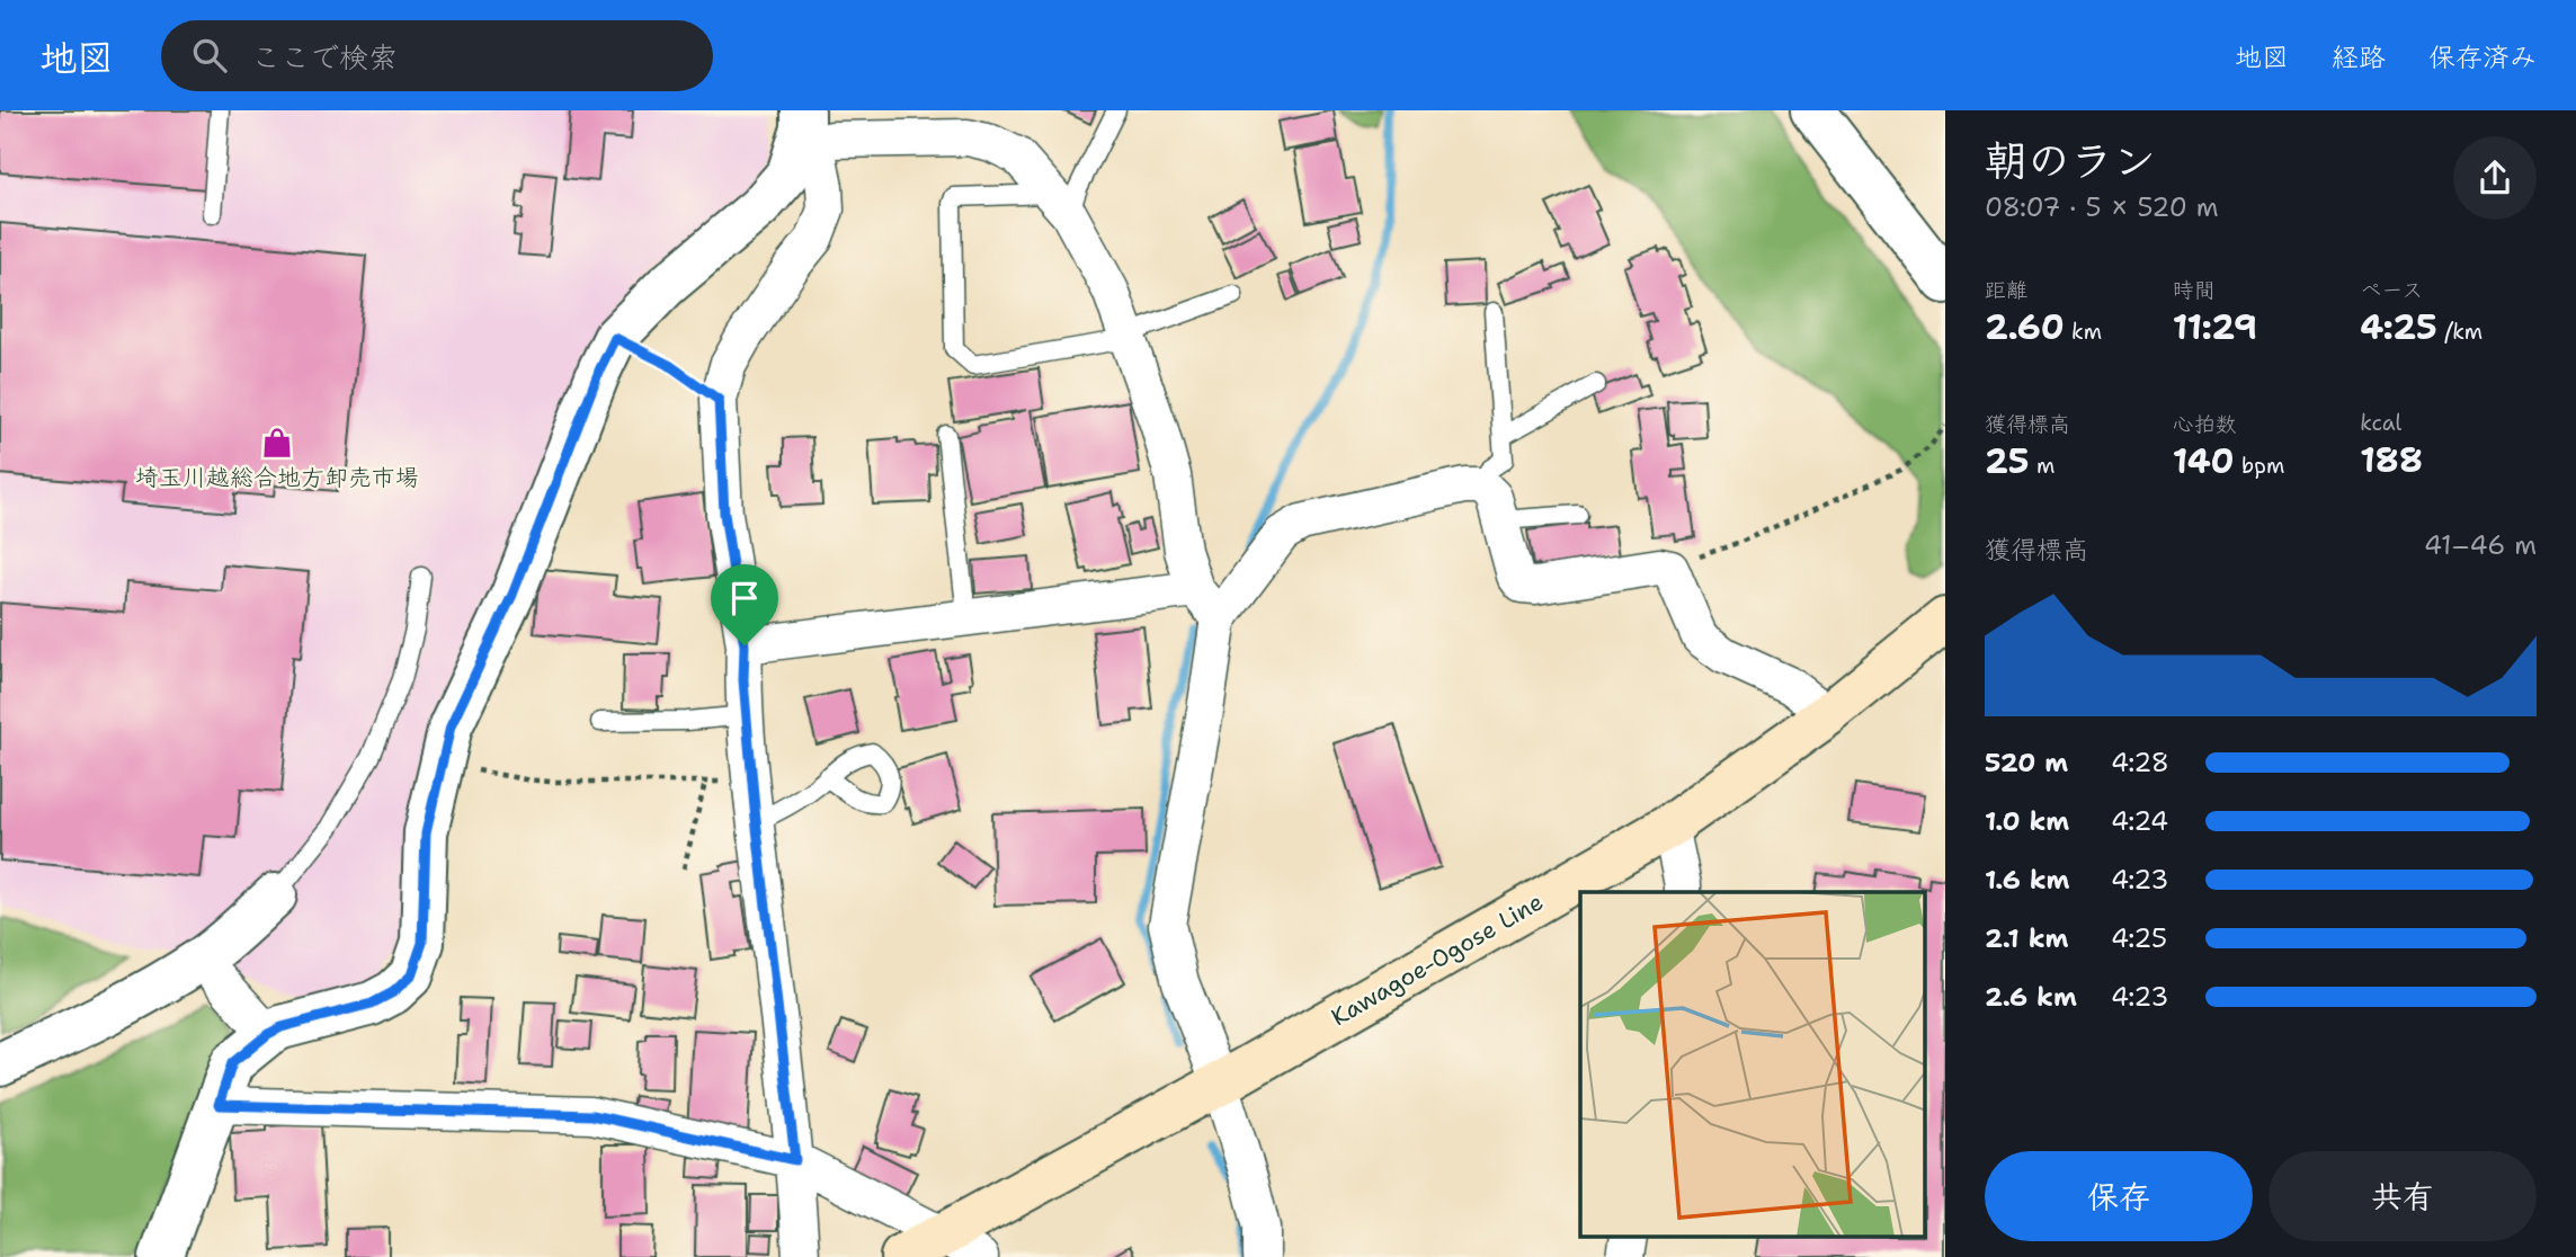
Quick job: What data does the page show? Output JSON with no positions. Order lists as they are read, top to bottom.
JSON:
{
  "streets": {
    "main road": ["Kawagoe-Ogose Line"]
  },
  "places": {
    "shop": ["埼玉川越総合地方卸売市場"]
  },
  "page": {
    "header": "地図",
    "search": "ここで検索",
    "nav": ["地図", "経路", "保存済み"],
    "heading": ["朝のラン", "08:07 · 5 × 520 m"],
    "stats": [
      ["距離", "2.60 km"],
      ["時間", "11:29"],
      ["ペース", "4:25 /km"],
      ["獲得標高", "25 m"],
      ["心拍数", "140 bpm"],
      ["kcal", "188"]
    ],
    "chart": ["獲得標高", "41–46 m"],
    "list": [
      {
        "name": "520 m",
        "note": "4:28"
      },
      {
        "name": "1.0 km",
        "note": "4:24"
      },
      {
        "name": "1.6 km",
        "note": "4:23"
      },
      {
        "name": "2.1 km",
        "note": "4:25"
      },
      {
        "name": "2.6 km",
        "note": "4:23"
      }
    ],
    "buttons": ["保存", "共有"]
  }
}
